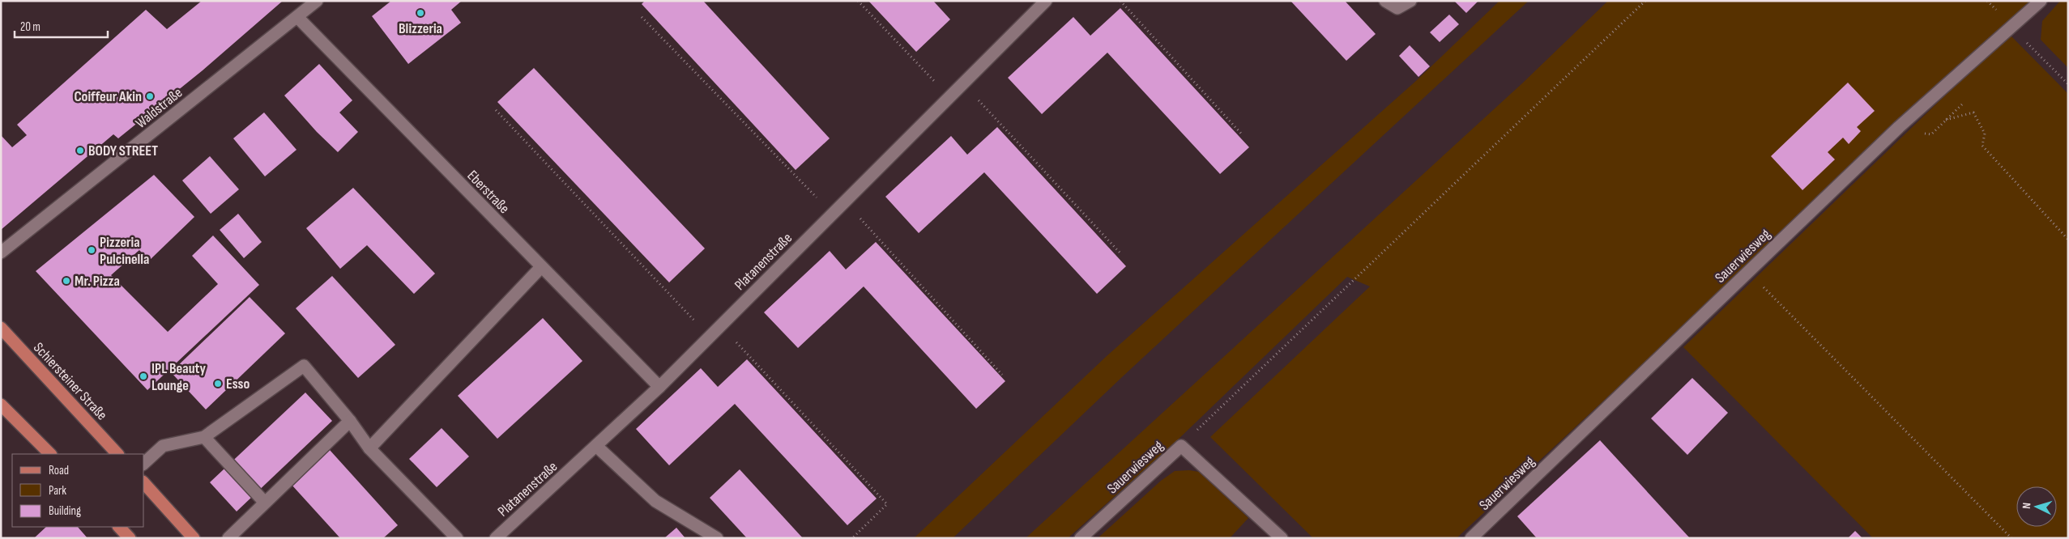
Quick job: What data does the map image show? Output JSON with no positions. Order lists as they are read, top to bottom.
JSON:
{
  "streets": {
    "main road": ["Schiersteiner Straße"],
    "street": [
      "Waldstraße",
      "Eberstraße",
      "Sauerwiesweg",
      "Platanenstraße"
    ]
  },
  "crossings": [
    ["Waldstraße", "Eberstraße"],
    ["Eberstraße", "Platanenstraße"]
  ],
  "places": [
    "Blizzeria",
    "Coiffeur Akin",
    "BODY STREET",
    "Pizzeria Pulcinella",
    "Mr. Pizza",
    "IPL Beauty Lounge",
    "Esso"
  ],
  "legend": ["Road", "Park", "Building"],
  "scale_bar": "20 m",
  "north": "left"
}
